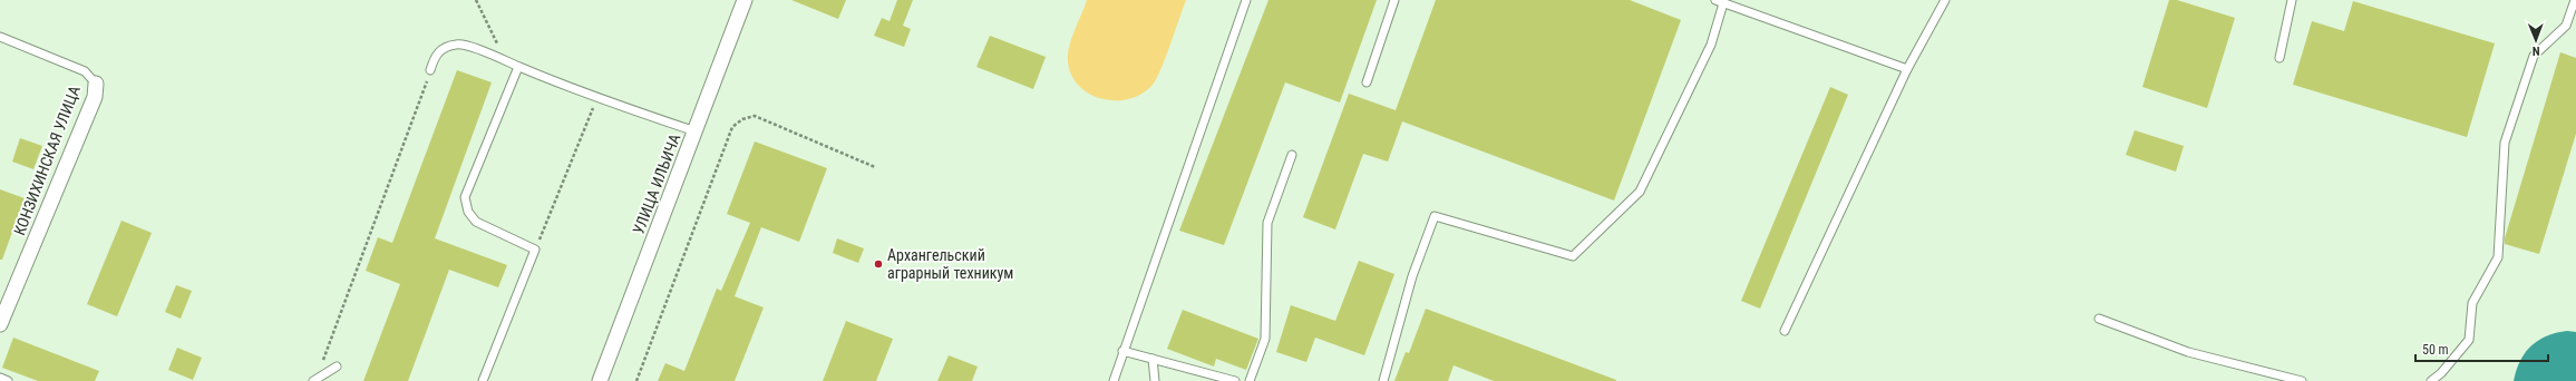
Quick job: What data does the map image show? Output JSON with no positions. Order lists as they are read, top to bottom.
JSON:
{
  "streets": {
    "street": ["КОНЗИХИНСКАЯ УЛИЦА", "УЛИЦА ИЛЬИЧА"]
  },
  "places": ["Архангельский аграрный техникум"],
  "scale_bar": "50 m",
  "north": "bottom"
}
